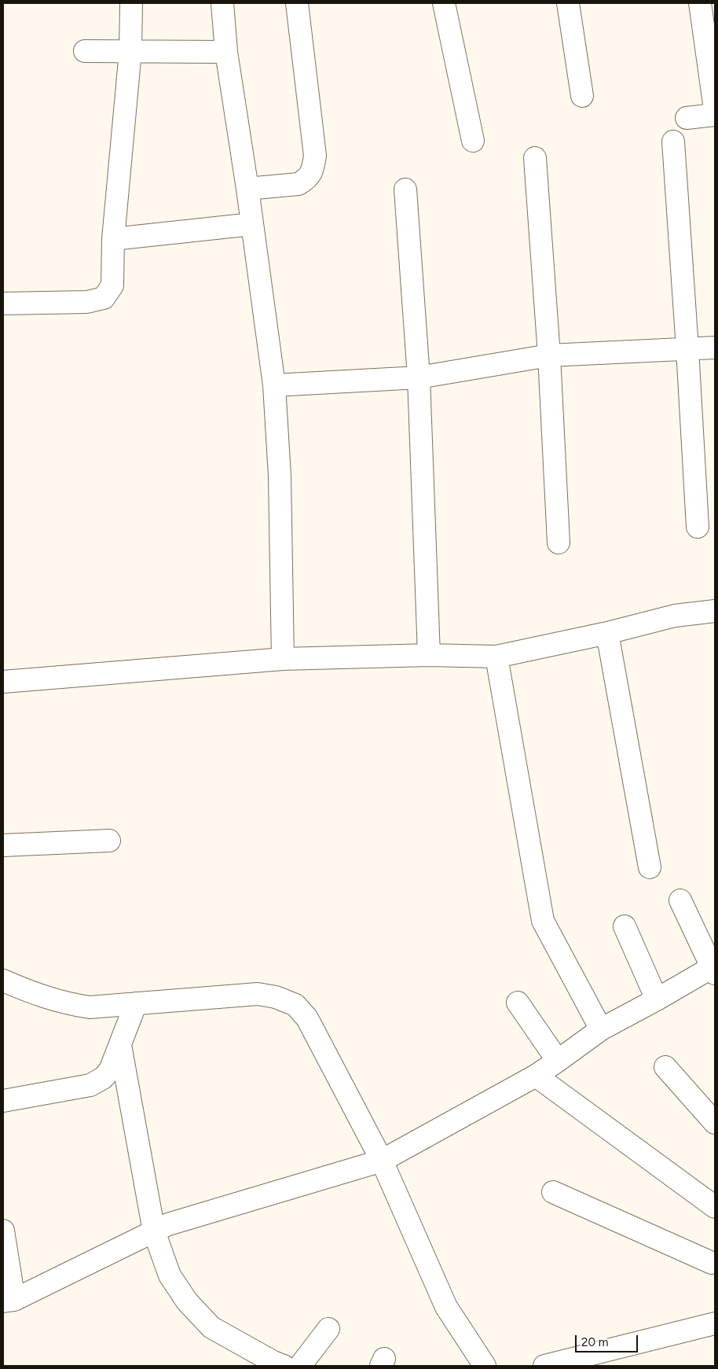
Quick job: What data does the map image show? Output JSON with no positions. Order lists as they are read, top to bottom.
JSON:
{
  "scale_bar": "20 m"
}
